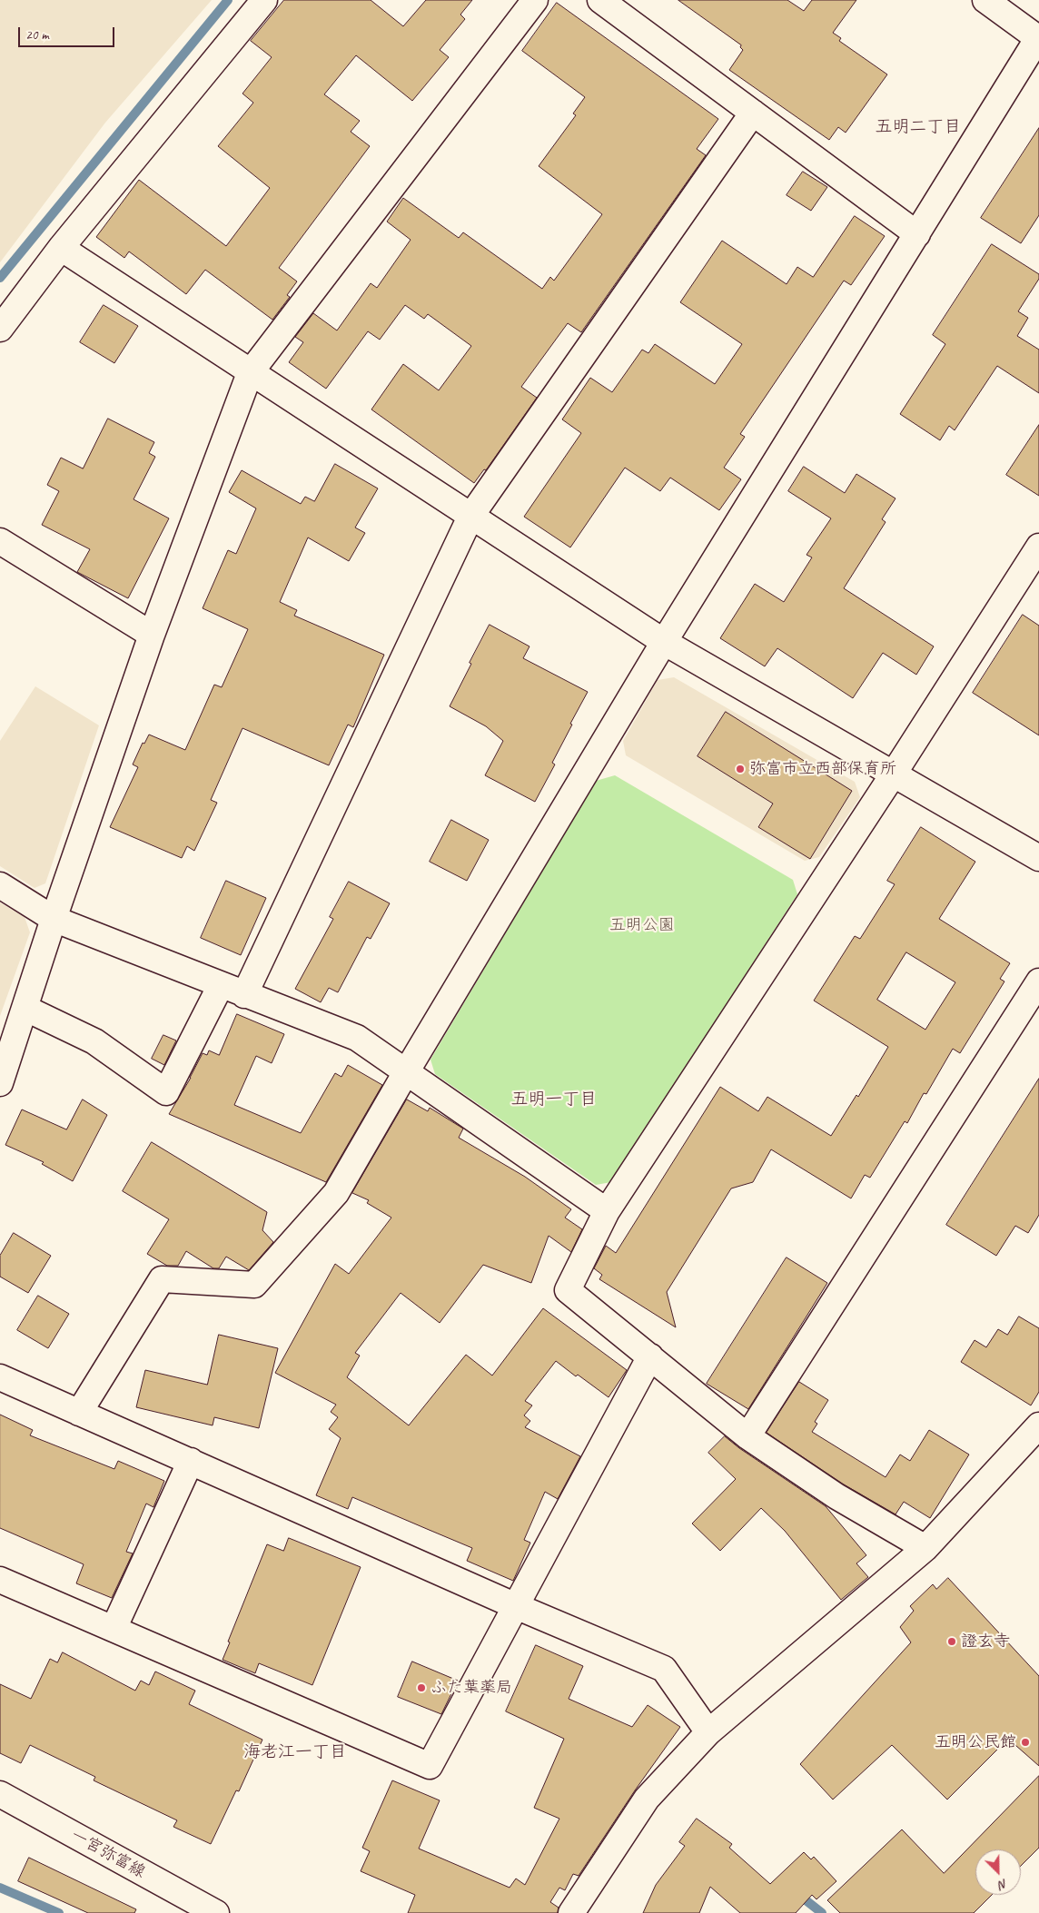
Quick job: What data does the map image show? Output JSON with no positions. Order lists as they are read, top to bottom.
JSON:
{
  "streets": {
    "street": ["一宮弥富線"]
  },
  "districts": ["五明二丁目", "五明一丁目", "海老江一丁目"],
  "parks": ["五明公園"],
  "places": [
    "弥富市立西部保育所",
    "證玄寺",
    "ふた葉薬局",
    "五明公民館"
  ],
  "scale_bar": "20 m",
  "north": "bottom right"
}
